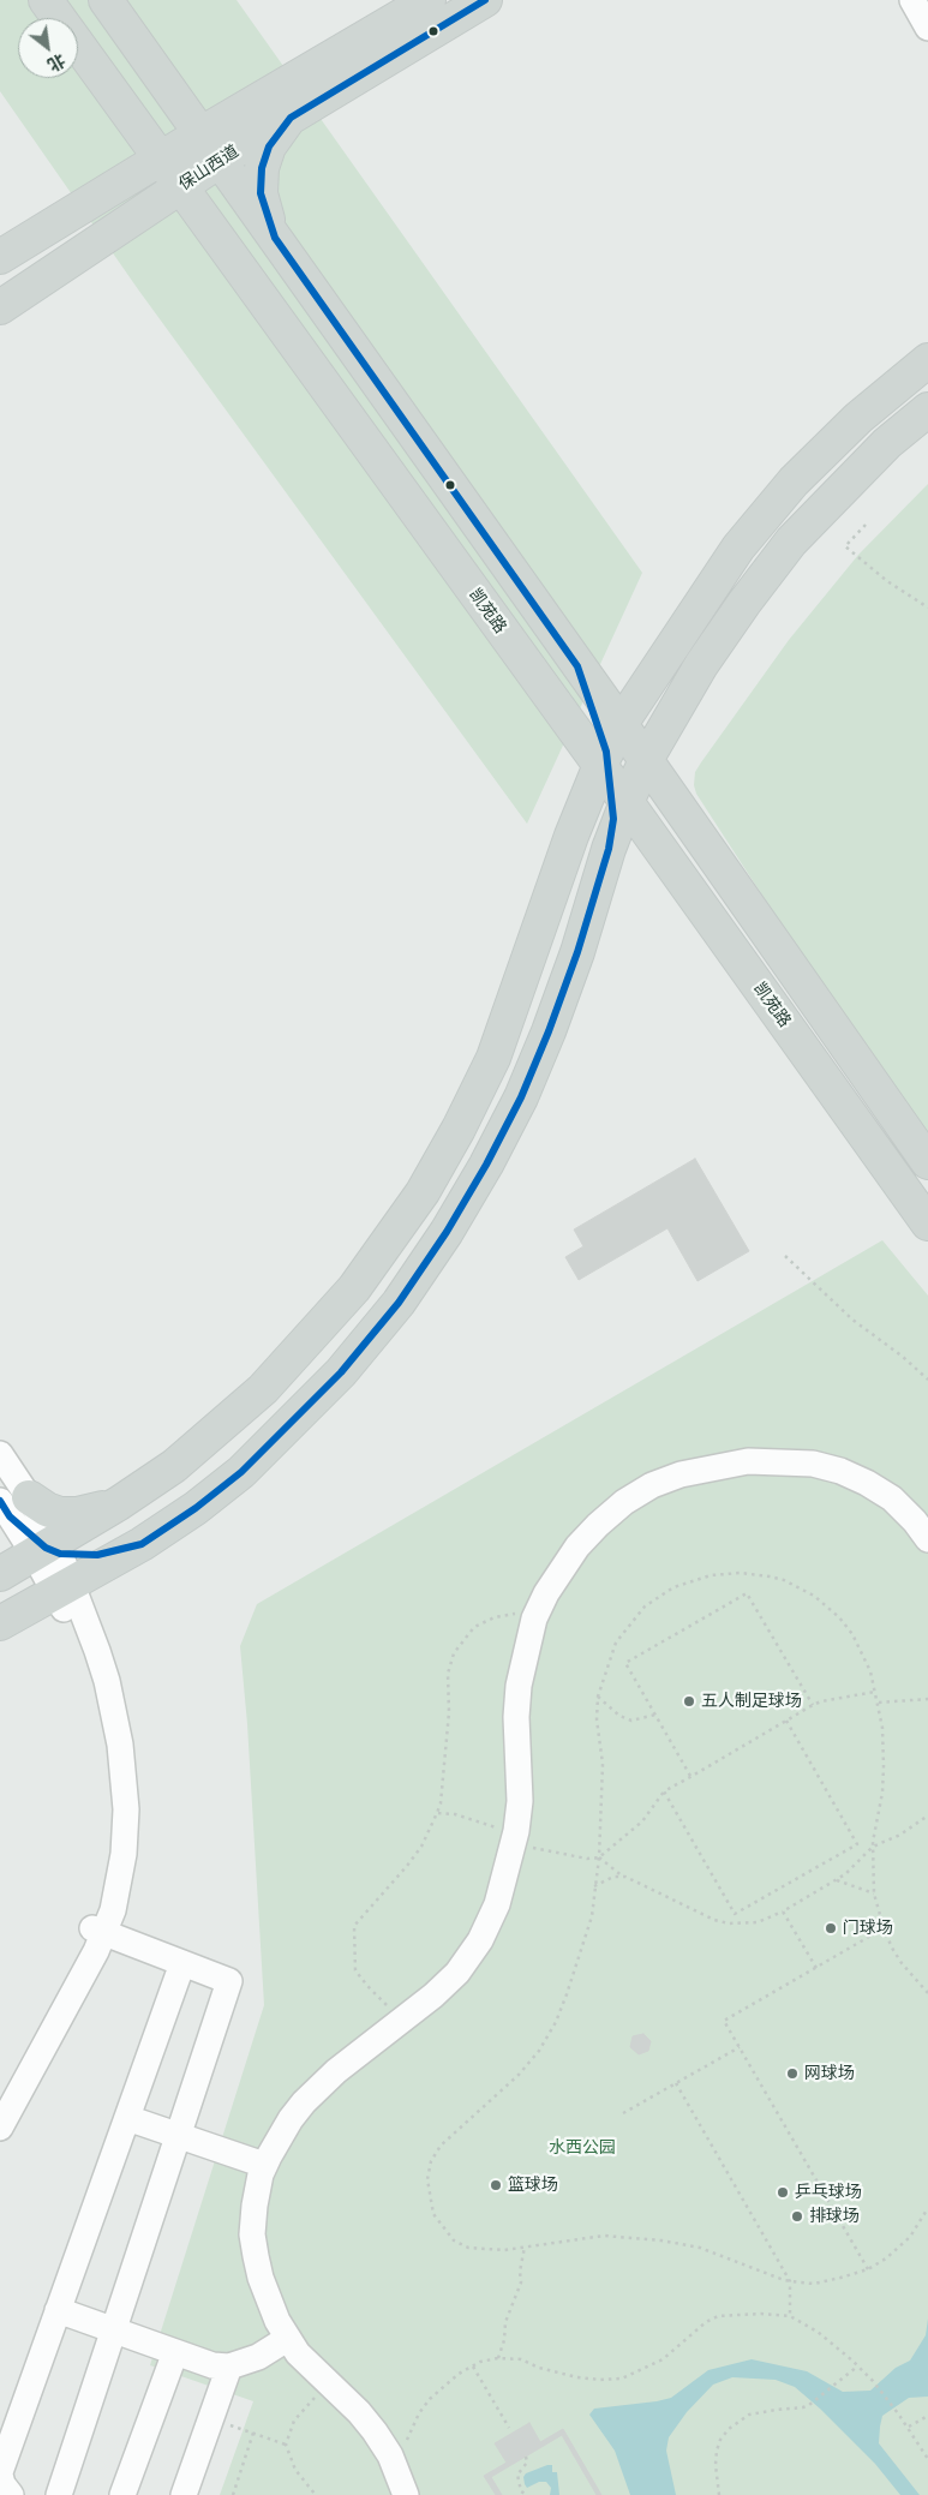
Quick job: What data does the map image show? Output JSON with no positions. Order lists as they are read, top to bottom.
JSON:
{
  "streets": {
    "main road": ["保山西道", "凯苑路"]
  },
  "crossings": [
    ["保山西道", "凯苑路"]
  ],
  "parks": ["水西公园"],
  "places": [
    "五人制足球场",
    "‌门球场‌",
    "网球场",
    "篮球场",
    "乒乓球场",
    "排球场"
  ],
  "north": "bottom right"
}
